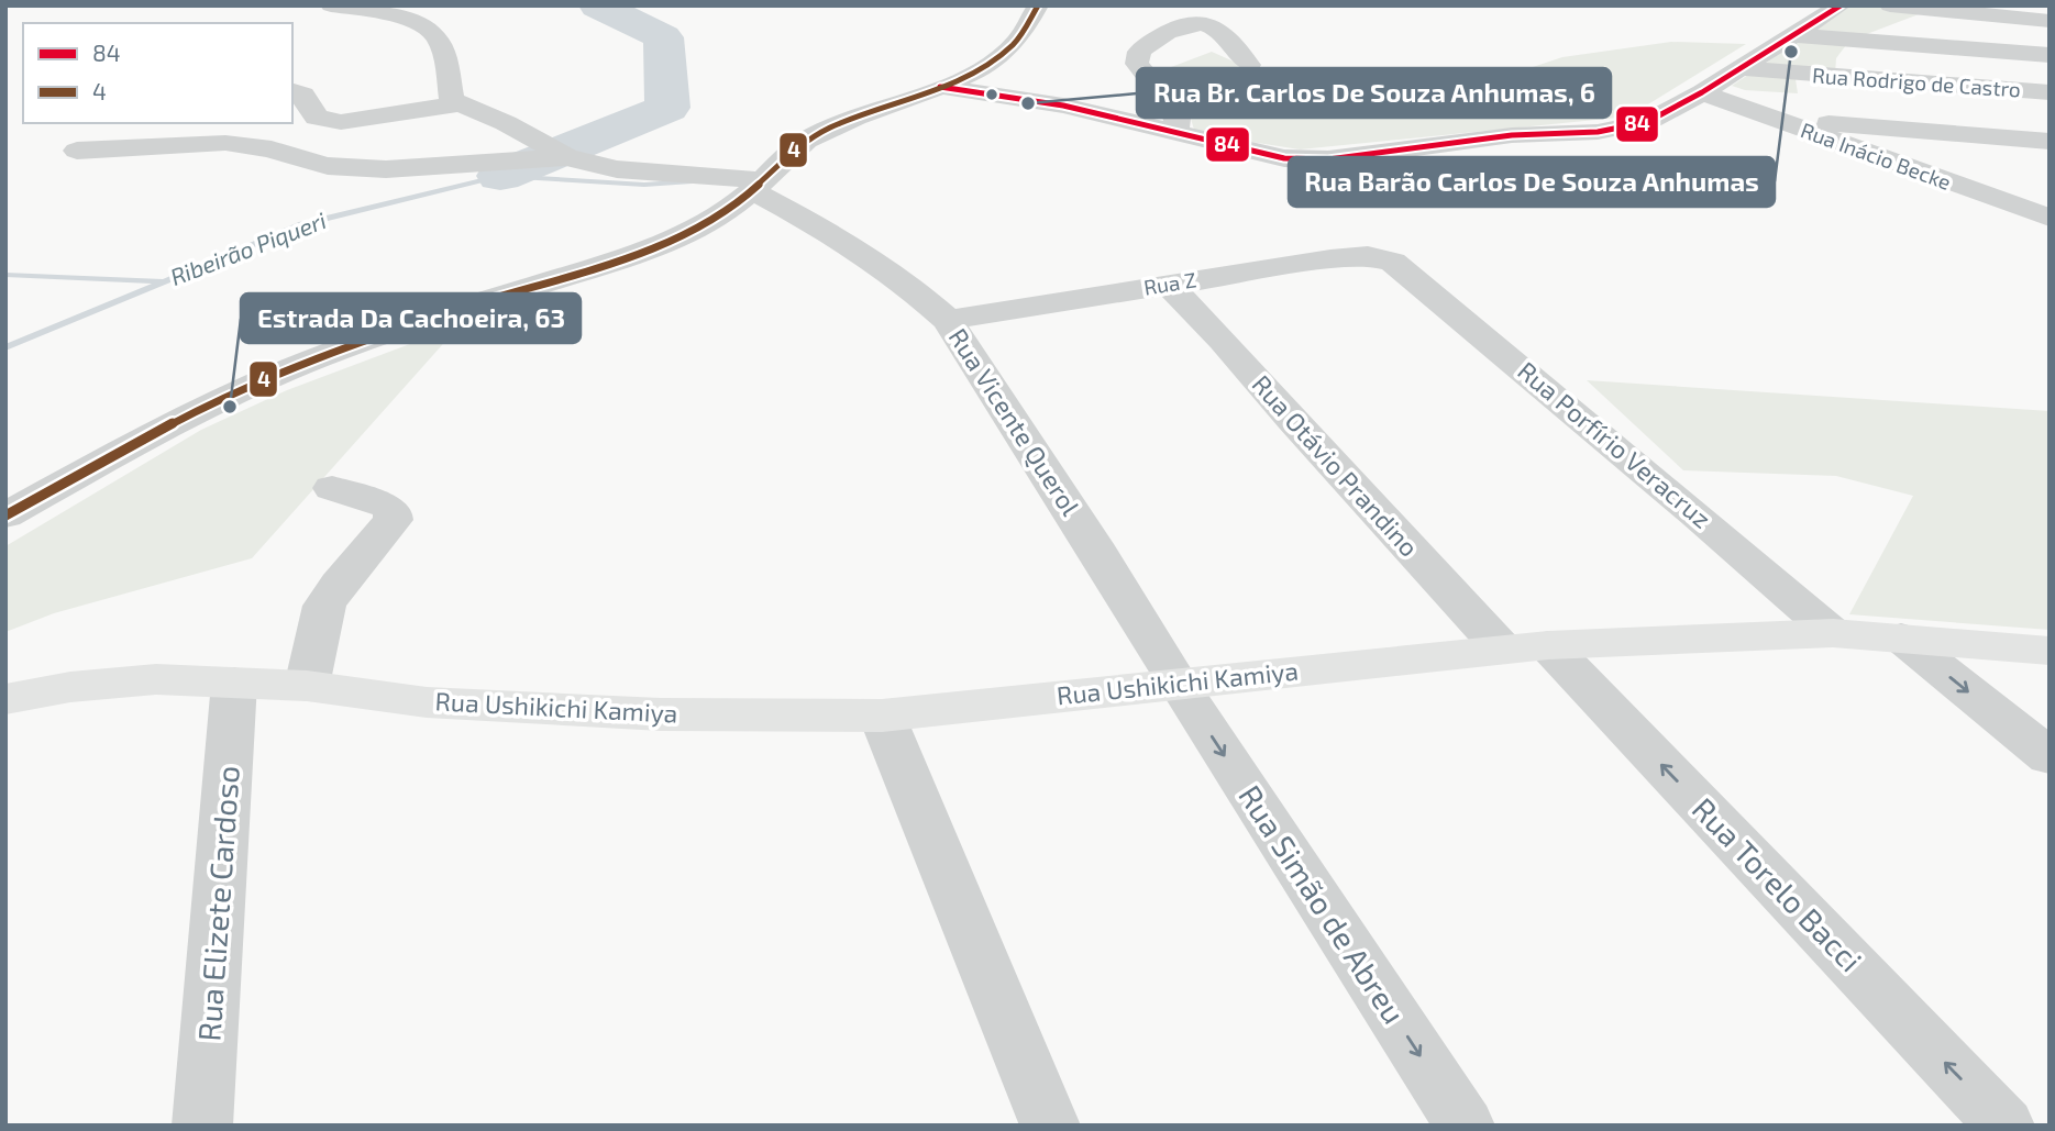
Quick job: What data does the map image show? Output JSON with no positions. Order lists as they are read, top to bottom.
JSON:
{
  "streets": {
    "main road": ["Rua Ushikichi Kamiya"],
    "street": [
      "Rua Rodrigo de Castro",
      "Rua Inácio Becke",
      "Rua Z",
      "Rua Vicente Querol",
      "Rua Porfírio Veracruz",
      "Rua Otávio Prandino",
      "Rua Torelo Bacci",
      "Rua Elizete Cardoso",
      "Rua Simão de Abreu"
    ]
  },
  "crossings": [
    ["Rua Z", "Rua Vicente Querol"],
    ["Rua Z", "Rua Porfírio Veracruz"],
    ["Rua Z", "Rua Otávio Prandino"],
    ["Rua Vicente Querol", "Rua Ushikichi Kamiya"],
    ["Rua Vicente Querol", "Rua Simão de Abreu"],
    ["Rua Porfírio Veracruz", "Rua Ushikichi Kamiya"],
    ["Rua Otávio Prandino", "Rua Ushikichi Kamiya"],
    ["Rua Otávio Prandino", "Rua Torelo Bacci"],
    ["Rua Ushikichi Kamiya", "Rua Torelo Bacci"],
    ["Rua Ushikichi Kamiya", "Rua Elizete Cardoso"],
    ["Rua Ushikichi Kamiya", "Rua Simão de Abreu"]
  ],
  "one_way": ["Rua Torelo Bacci"],
  "water": ["Ribeirão Piqueri"],
  "places": ["Rua Barão Carlos De Souza Anhumas", "Rua Br. Carlos De Souza Anhumas, 6", "Estrada Da Cachoeira, 63"],
  "lines": ["transit line 84", "transit line 4"],
  "legend": ["84", "4"]
}
